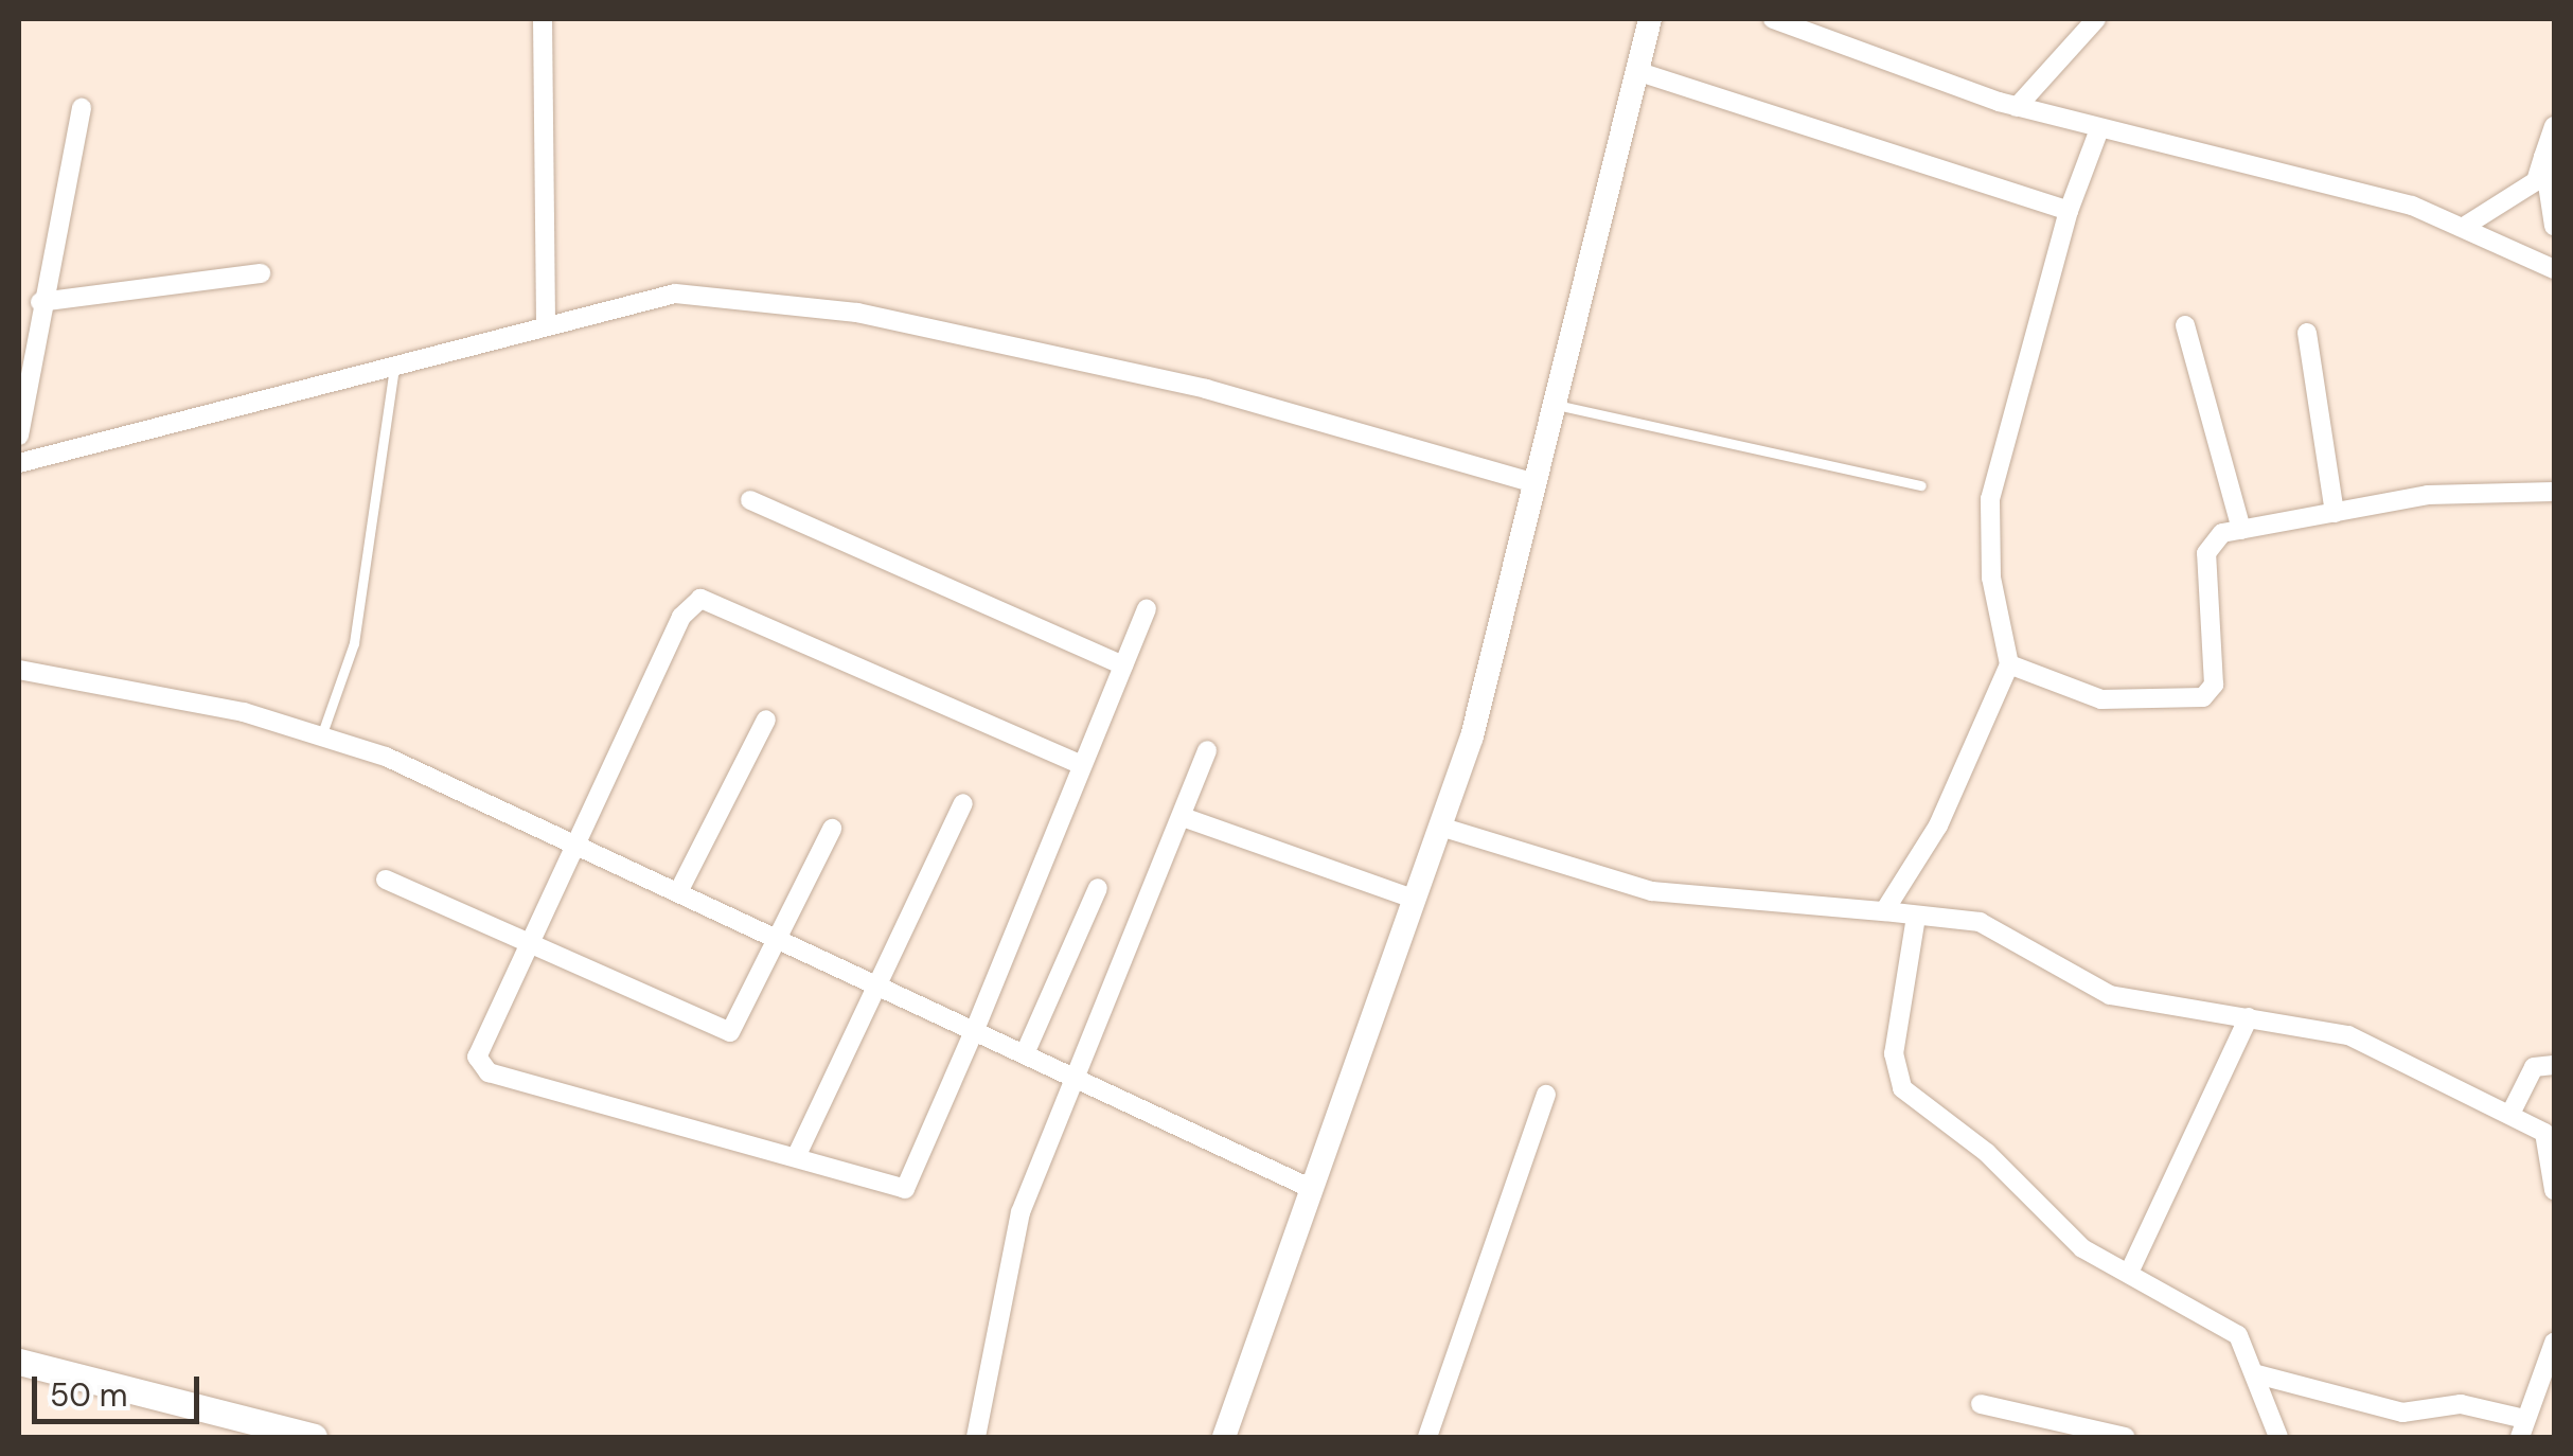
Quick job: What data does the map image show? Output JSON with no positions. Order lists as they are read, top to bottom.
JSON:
{
  "scale_bar": "50 m"
}
